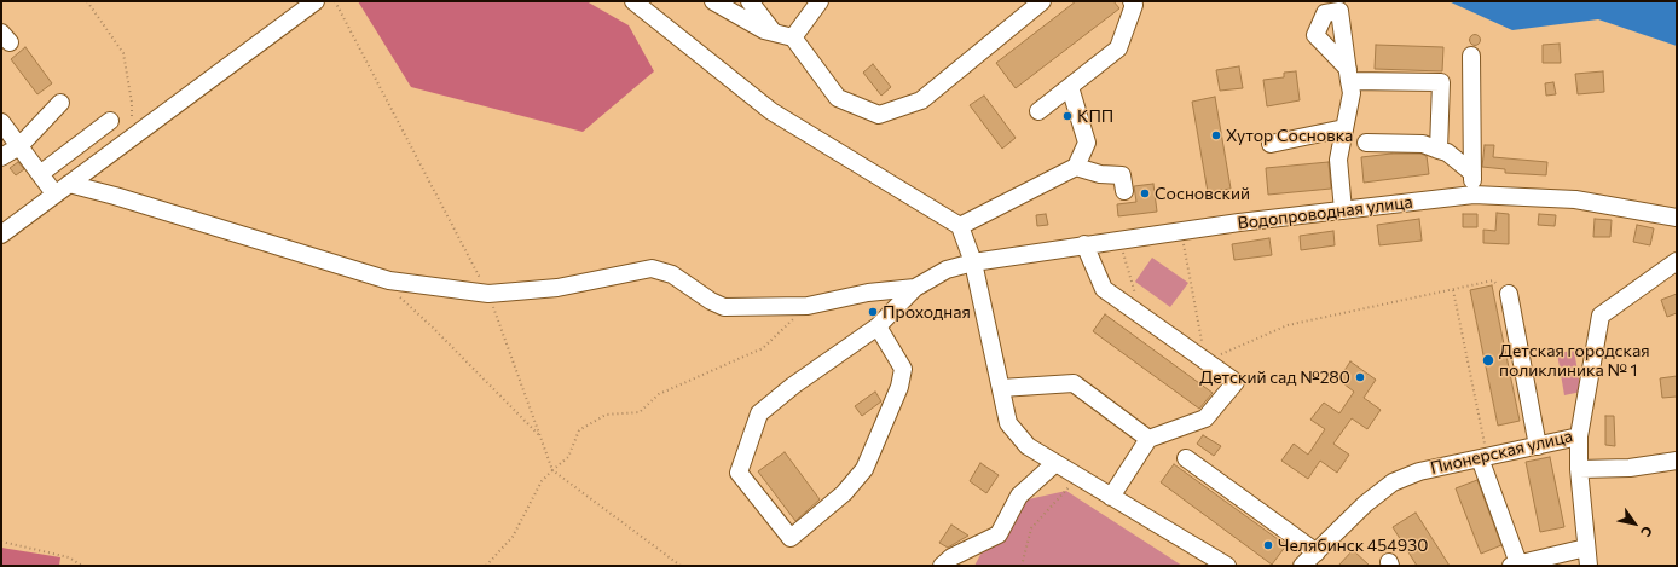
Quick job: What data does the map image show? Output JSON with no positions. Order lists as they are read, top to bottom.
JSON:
{
  "streets": {
    "street": ["Водопроводная улица", "Пионерская улица"]
  },
  "places": [
    "КПП",
    "Хутор Сосновка",
    "Сосновский",
    "Проходная",
    "Детская городская поликлиника № 1",
    "Детский сад №280",
    "Челябинск 454930"
  ],
  "north": "bottom right"
}
